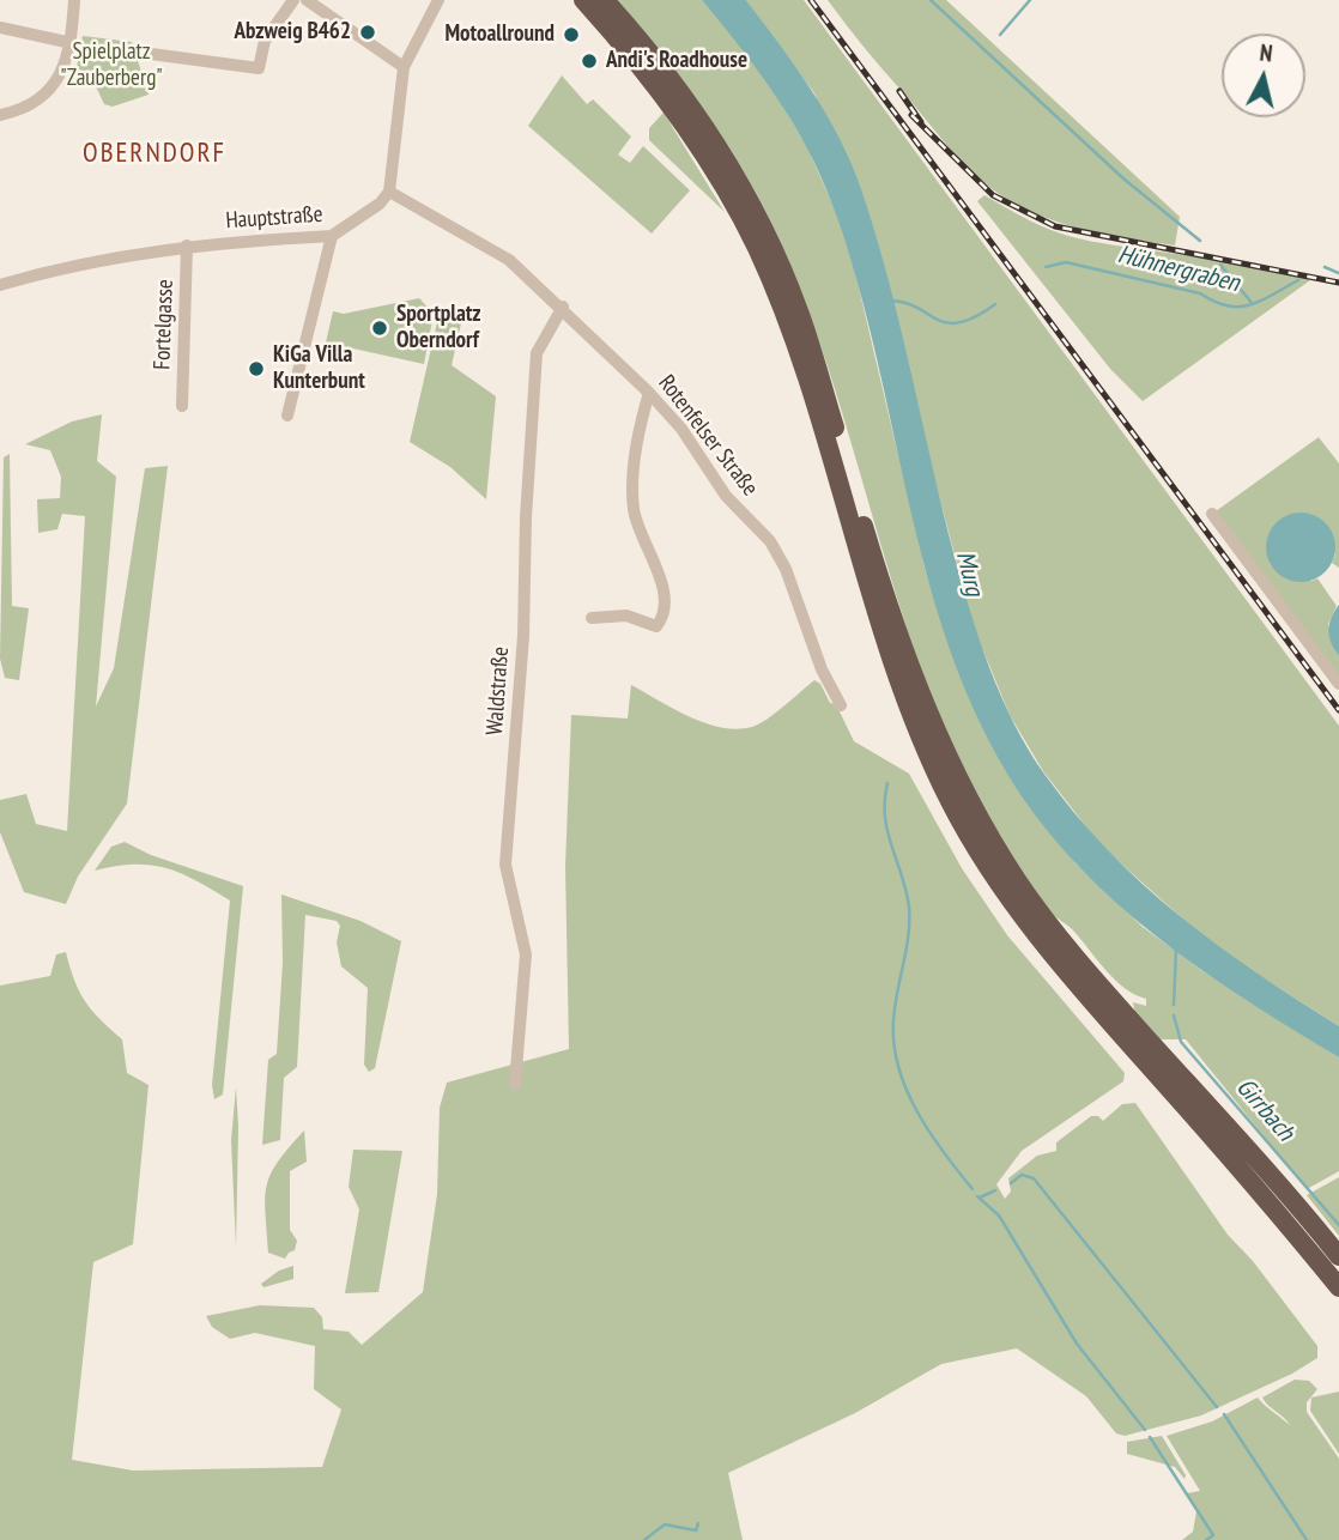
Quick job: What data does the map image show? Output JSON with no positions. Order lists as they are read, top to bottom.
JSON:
{
  "streets": {
    "street": [
      "Hauptstraße",
      "Fortelgasse",
      "Rotenfelser Straße",
      "Waldstraße"
    ]
  },
  "crossings": [
    ["Hauptstraße", "Fortelgasse"],
    ["Hauptstraße", "Rotenfelser Straße"],
    ["Rotenfelser Straße", "Waldstraße"]
  ],
  "districts": ["OBERNDORF"],
  "water": ["Hühnergraben", "Murg", "Girrbach"],
  "parks": ["Spielplatz \"Zauberberg\""],
  "places": [
    "Abzweig B462",
    "Motoallround",
    "Andi's Roadhouse",
    "Sportplatz Oberndorf",
    "KiGa Villa Kunterbunt"
  ],
  "north": "top"
}
